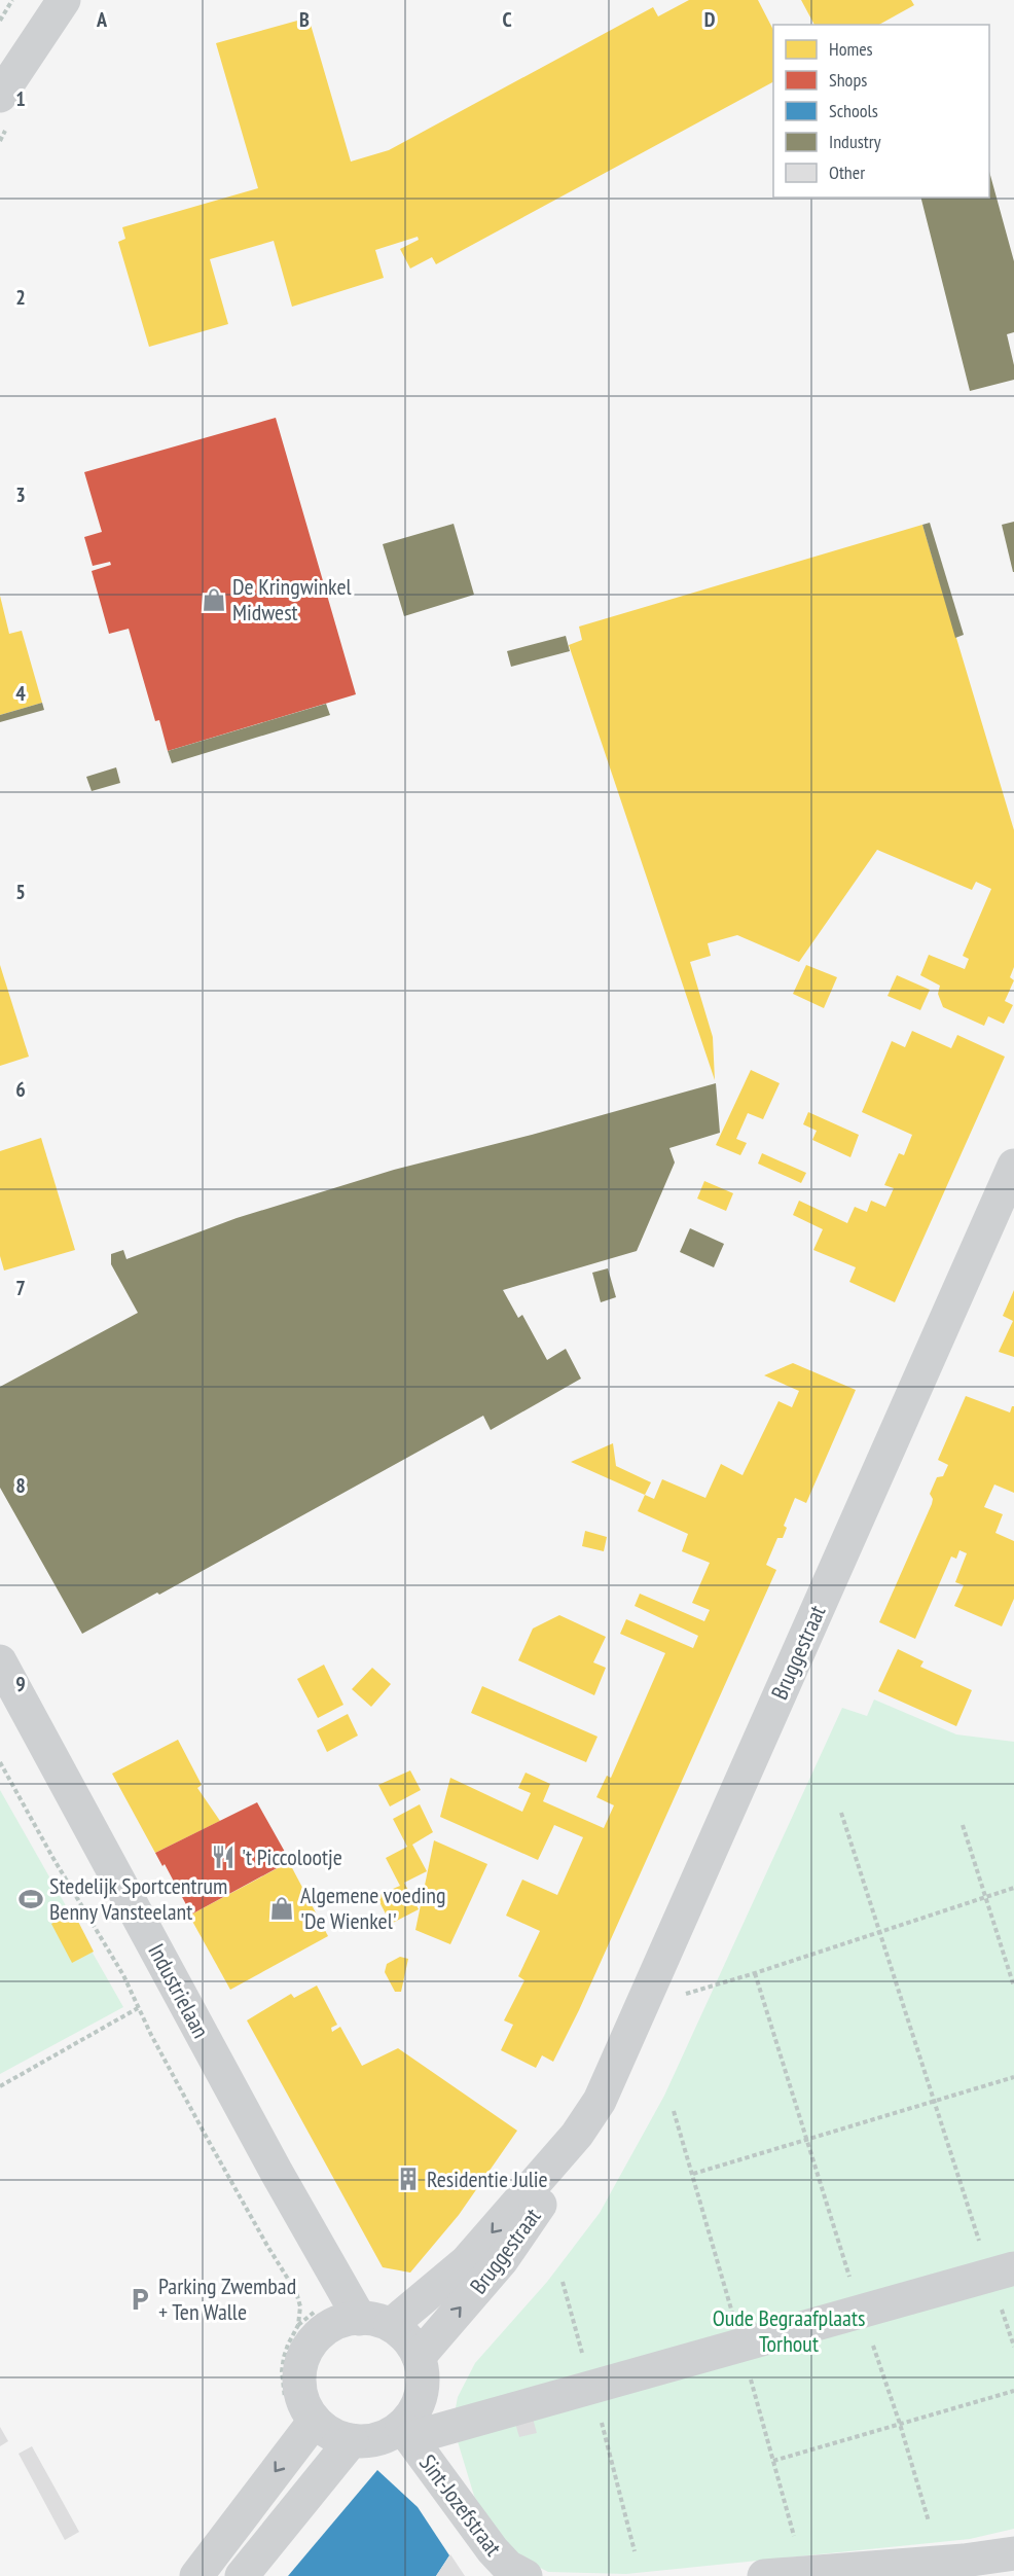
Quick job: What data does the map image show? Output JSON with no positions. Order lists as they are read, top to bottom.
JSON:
{
  "streets": {
    "street": ["Bruggestraat", "Industrielaan", "Sint-Jozefstraat"]
  },
  "crossings": [
    ["Bruggestraat", "Industrielaan"],
    ["Bruggestraat", "Sint-Jozefstraat"],
    ["Industrielaan", "Sint-Jozefstraat"]
  ],
  "parks": ["Oude Begraafplaats Torhout"],
  "places": {
    "shop": ["De Kringwinkel Midwest", "Algemene voeding 'De Wienkel'"],
    "restaurant": ["'t Piccolootje"],
    "sports": ["Stedelijk Sportcentrum Benny Vansteelant"],
    "building": ["Residentie Julie"],
    "parking": ["Parking Zwembad + Ten Walle"]
  },
  "legend": [
    "Homes",
    "Shops",
    "Schools",
    "Industry",
    "Other"
  ],
  "grid": {
    "columns": [
      "A",
      "B",
      "C",
      "D"
    ],
    "rows": [
      "1",
      "2",
      "3",
      "4",
      "5",
      "6",
      "7",
      "8",
      "9"
    ]
  }
}
